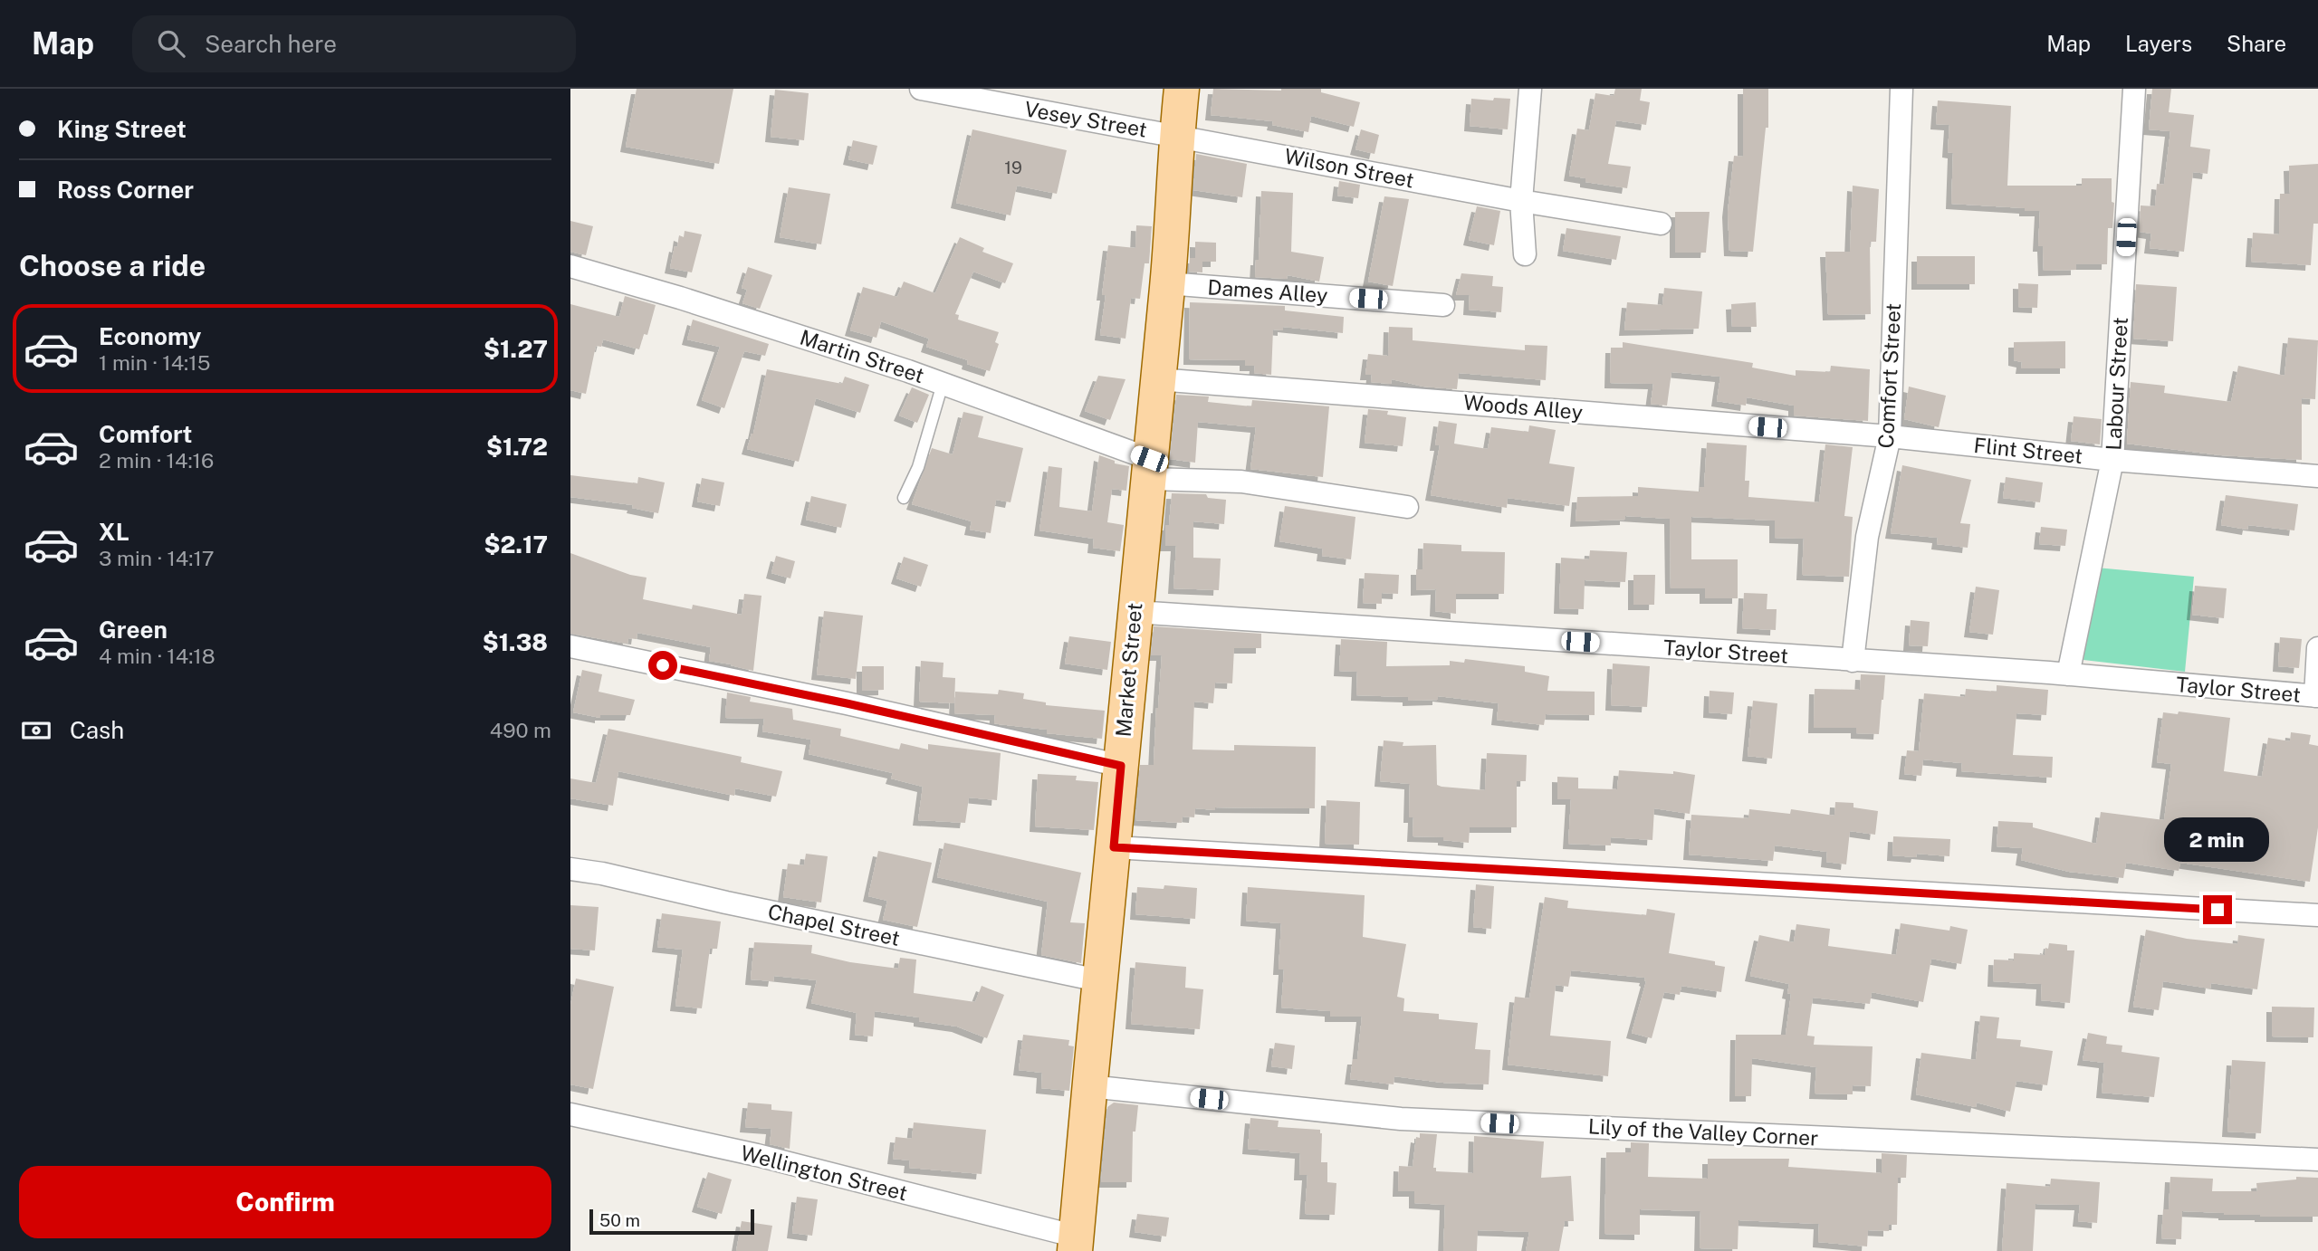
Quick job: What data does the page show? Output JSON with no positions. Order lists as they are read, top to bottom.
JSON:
{
  "streets": {
    "main road": ["Market Street"],
    "street": [
      "Vesey Street",
      "Wilson Street",
      "Dames Alley",
      "Martin Street",
      "Comfort Street",
      "Labour Street",
      "Woods Alley",
      "Flint Street",
      "Taylor Street",
      "Chapel Street",
      "Lily of the Valley Corner",
      "Wellington Street"
    ]
  },
  "crossings": [
    ["Vesey Street", "Wilson Street"],
    ["Vesey Street", "Market Street"],
    ["Wilson Street", "Market Street"],
    ["Dames Alley", "Market Street"],
    ["Martin Street", "Market Street"],
    ["Comfort Street", "Woods Alley"],
    ["Comfort Street", "Flint Street"],
    ["Comfort Street", "Taylor Street"],
    ["Labour Street", "Flint Street"],
    ["Labour Street", "Taylor Street"],
    ["Woods Alley", "Flint Street"],
    ["Woods Alley", "Market Street"],
    ["Taylor Street", "Market Street"],
    ["Market Street", "Chapel Street"],
    ["Market Street", "Lily of the Valley Corner"],
    ["Market Street", "Wellington Street"]
  ],
  "house_numbers": ["19"],
  "scale_bar": "50 m",
  "page": {
    "header": "Map",
    "search": "Search here",
    "nav": ["Map", "Layers", "Share"],
    "banner": ["King Street", "Ross Corner"],
    "heading": "Choose a ride",
    "list": [
      {
        "name": "Economy",
        "note": "1 min · 14:15",
        "value": "$1.27"
      },
      {
        "name": "Comfort",
        "note": "2 min · 14:16",
        "value": "$1.72"
      },
      {
        "name": "XL",
        "note": "3 min · 14:17",
        "value": "$2.17"
      },
      {
        "name": "Green",
        "note": "4 min · 14:18",
        "value": "$1.38"
      }
    ],
    "pay": ["Cash", "490 m"],
    "bubble": "2 min",
    "buttons": "Confirm",
    "scale": "50 m"
  }
}
